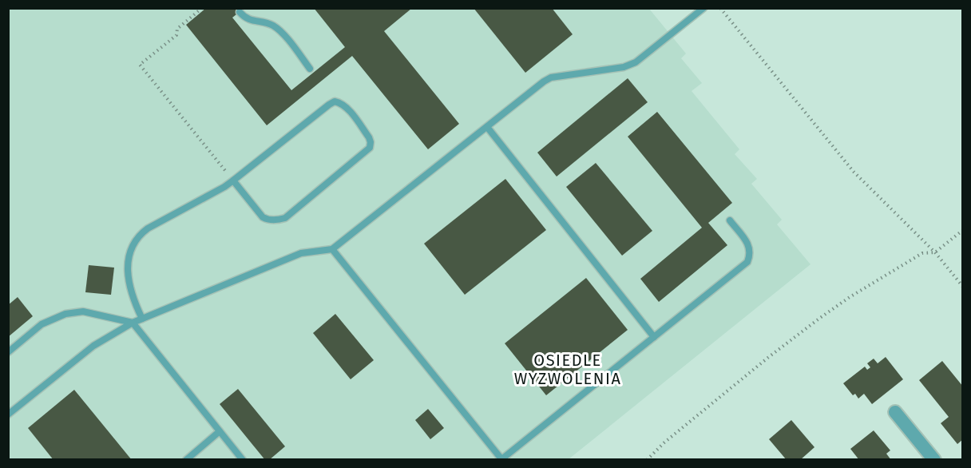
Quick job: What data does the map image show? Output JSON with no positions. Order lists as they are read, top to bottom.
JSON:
{
  "districts": ["OSIEDLE WYZWOLENIA"]
}
